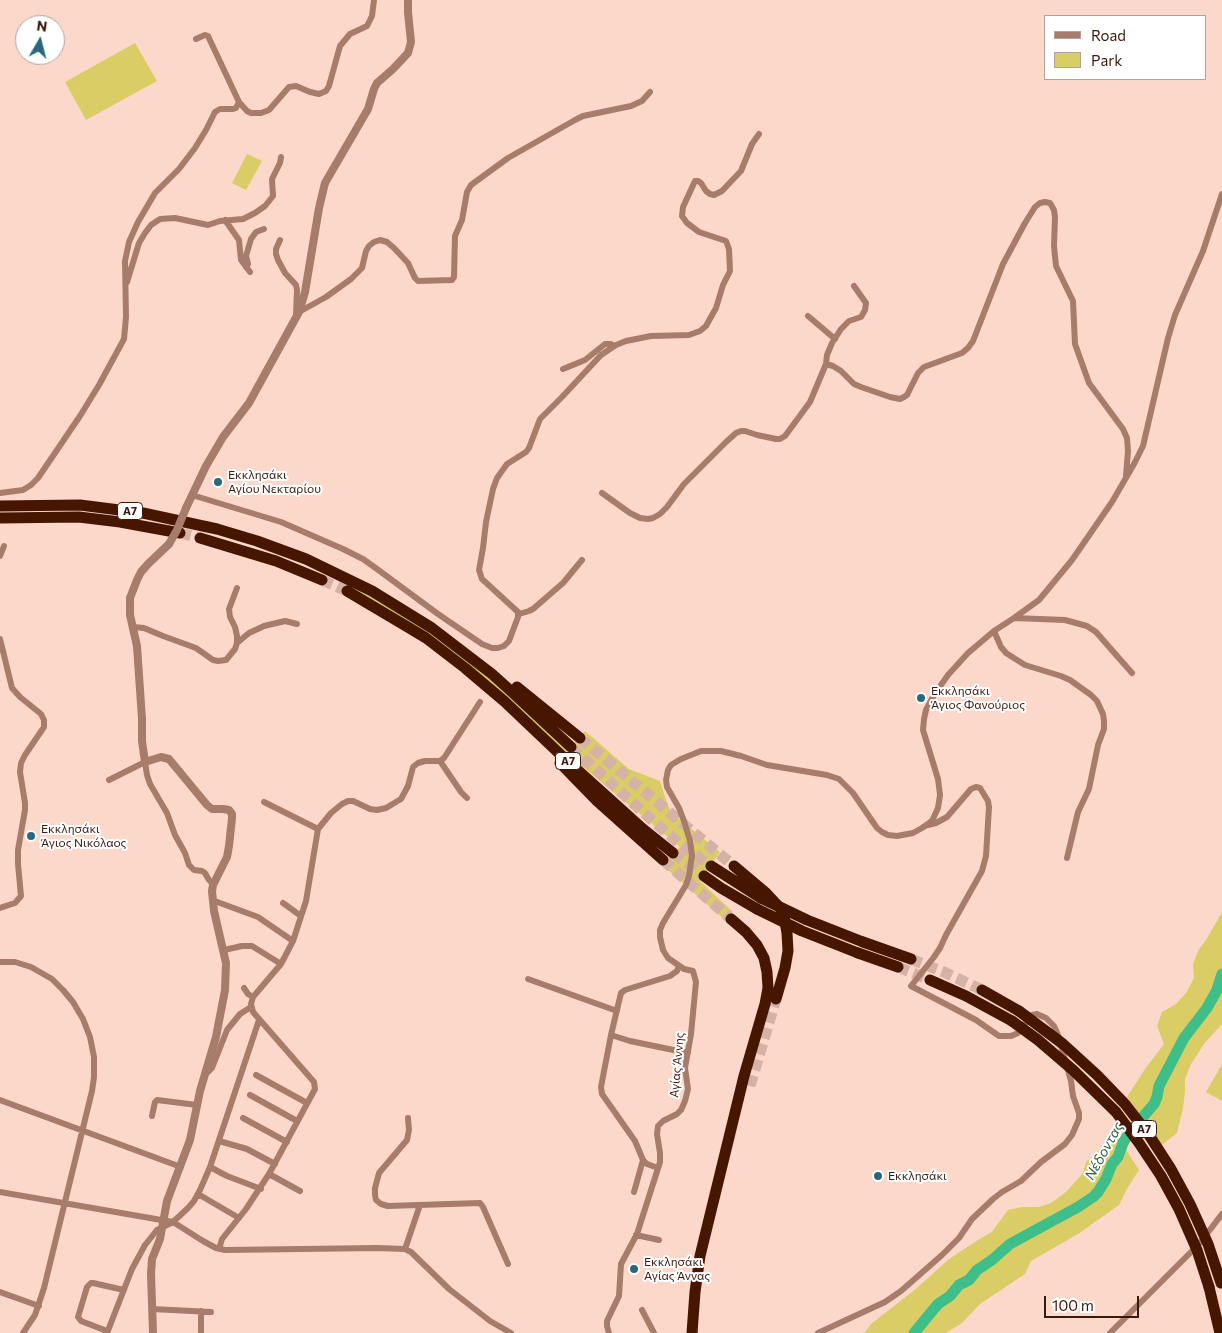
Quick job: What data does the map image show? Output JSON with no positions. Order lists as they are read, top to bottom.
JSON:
{
  "streets": {
    "highway": ["Α7"],
    "street": ["Αγίας Άννης"]
  },
  "water": ["Νέδoντας"],
  "places": [
    "Εκκλησάκι Αγίου Νεκταρίου",
    "Εκκλησάκι Άγιος Φανούριος",
    "Εκκλησάκι Άγιος Νικόλαος",
    "Εκκλησάκι",
    "Εκκλησάκι Αγίας Άννας"
  ],
  "legend": ["Road", "Park"],
  "scale_bar": "100 m",
  "north": "top"
}
